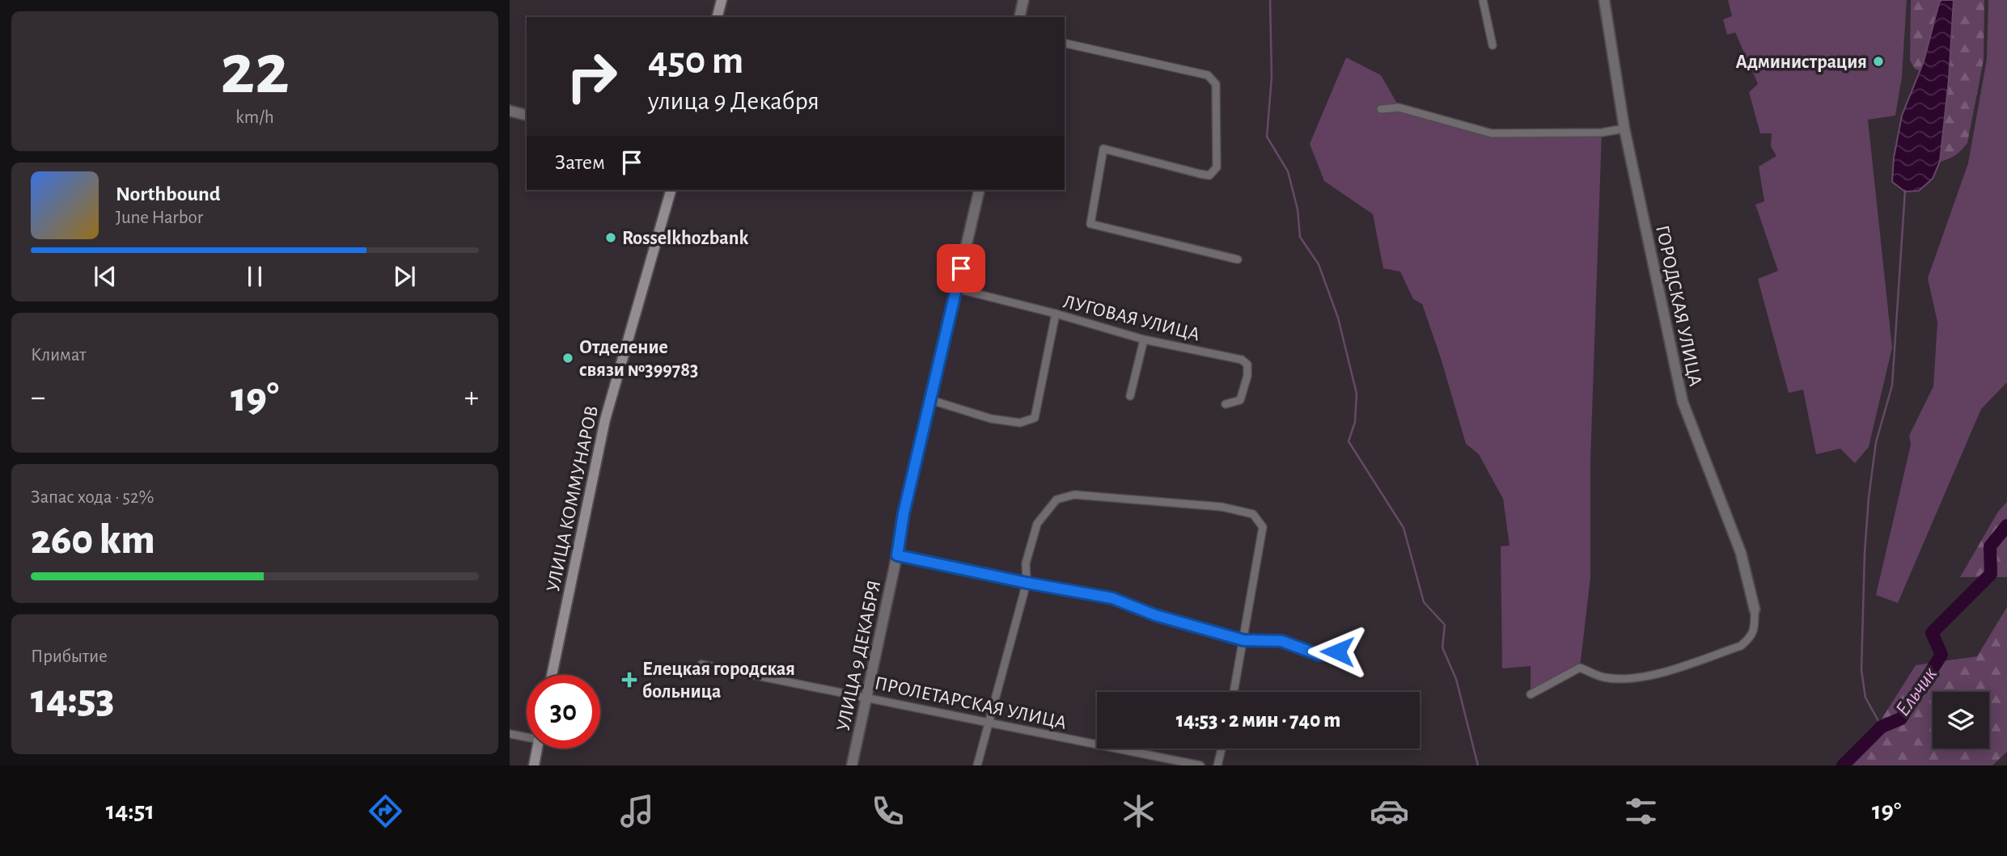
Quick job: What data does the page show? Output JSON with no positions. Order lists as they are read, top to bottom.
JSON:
{
  "streets": {
    "main road": ["УЛИЦА КОММУНАРОВ"],
    "street": [
      "ГОРОДСКАЯ УЛИЦА",
      "ЛУГОВАЯ УЛИЦА",
      "УЛИЦА 9 ДЕКАБРЯ",
      "ПРОЛЕТАРСКАЯ УЛИЦА"
    ]
  },
  "crossings": [
    ["ЛУГОВАЯ УЛИЦА", "УЛИЦА 9 ДЕКАБРЯ"],
    ["УЛИЦА 9 ДЕКАБРЯ", "ПРОЛЕТАРСКАЯ УЛИЦА"]
  ],
  "water": ["Ельчик"],
  "places": {
    "other": ["Администрация", "Rosselkhozbank", "Отделение связи №399783"],
    "health": ["Елецкая городская больница"]
  },
  "page": {
    "tile": [
      ["22", "km/h"],
      "Климат",
      ["Запас хода · 52%", "260 km"],
      ["Прибытие", "14:53"]
    ],
    "turn": ["450 m", "улица 9 Декабря"],
    "then": "Затем",
    "song": ["Northbound", "June Harbor"],
    "heat": ["−", "19°", "+"],
    "limit": "30",
    "trip": "14:53 · 2 мин · 740 m",
    "tabs": ["14:51", "19°"]
  }
}
